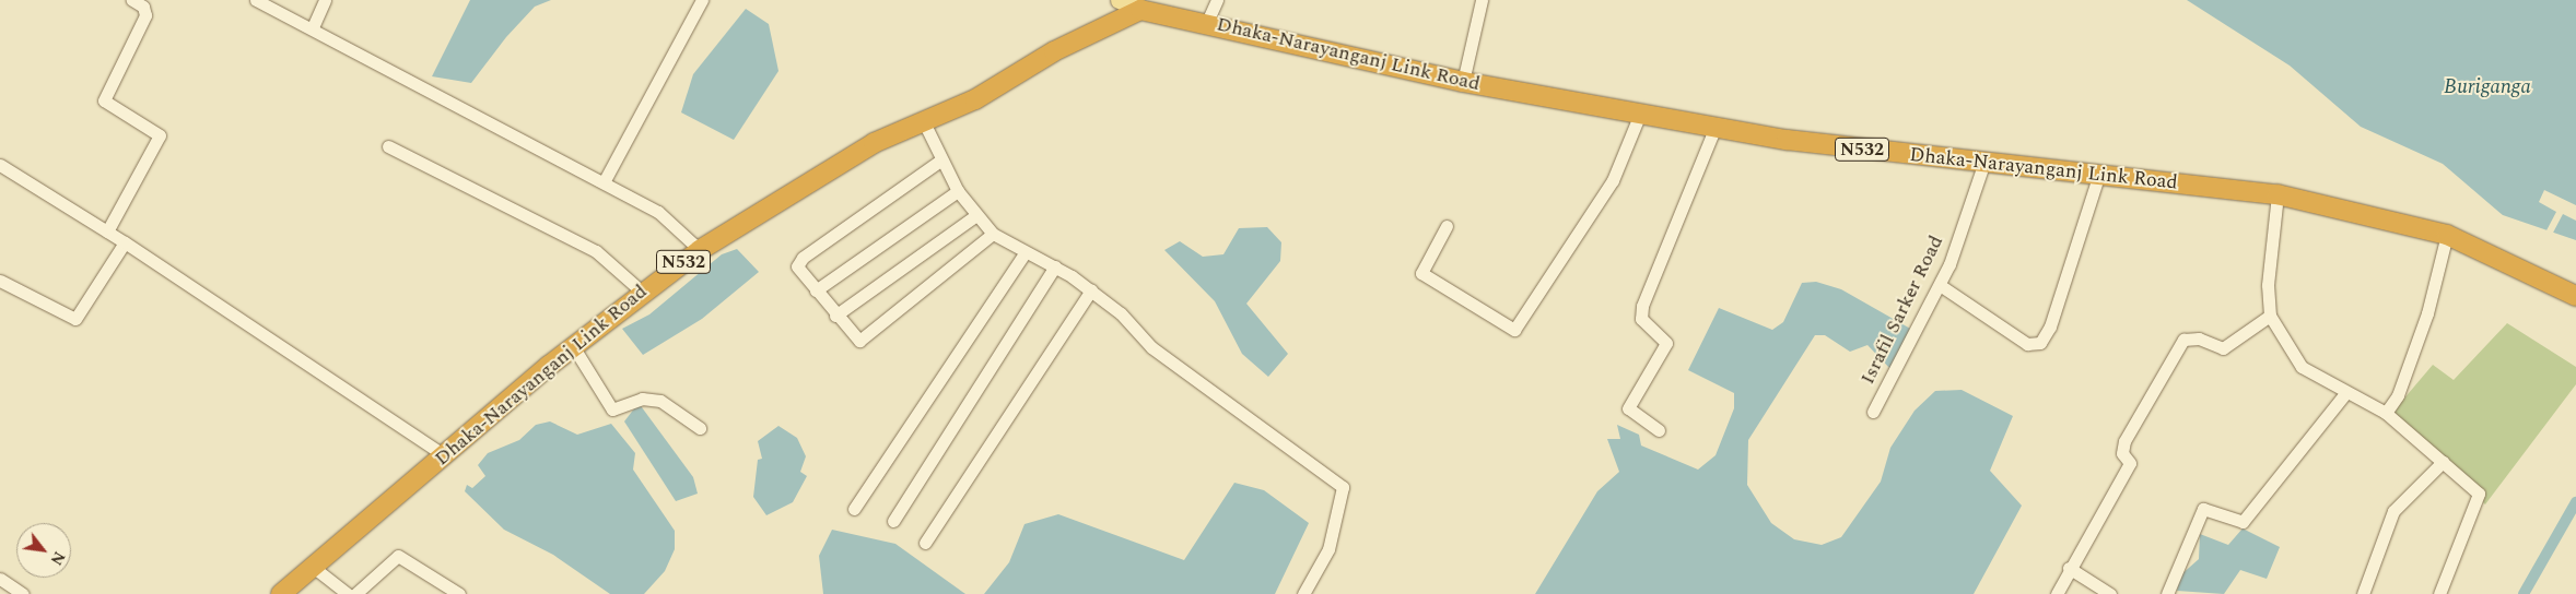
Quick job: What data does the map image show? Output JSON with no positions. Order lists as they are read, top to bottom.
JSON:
{
  "streets": {
    "highway": ["Dhaka-Narayanganj Link Road", "N532"],
    "street": ["Israfil Sarker Road"]
  },
  "crossings": [
    ["Dhaka-Narayanganj Link Road", "Israfil Sarker Road"]
  ],
  "water": ["Buriganga"],
  "north": "bottom right"
}
